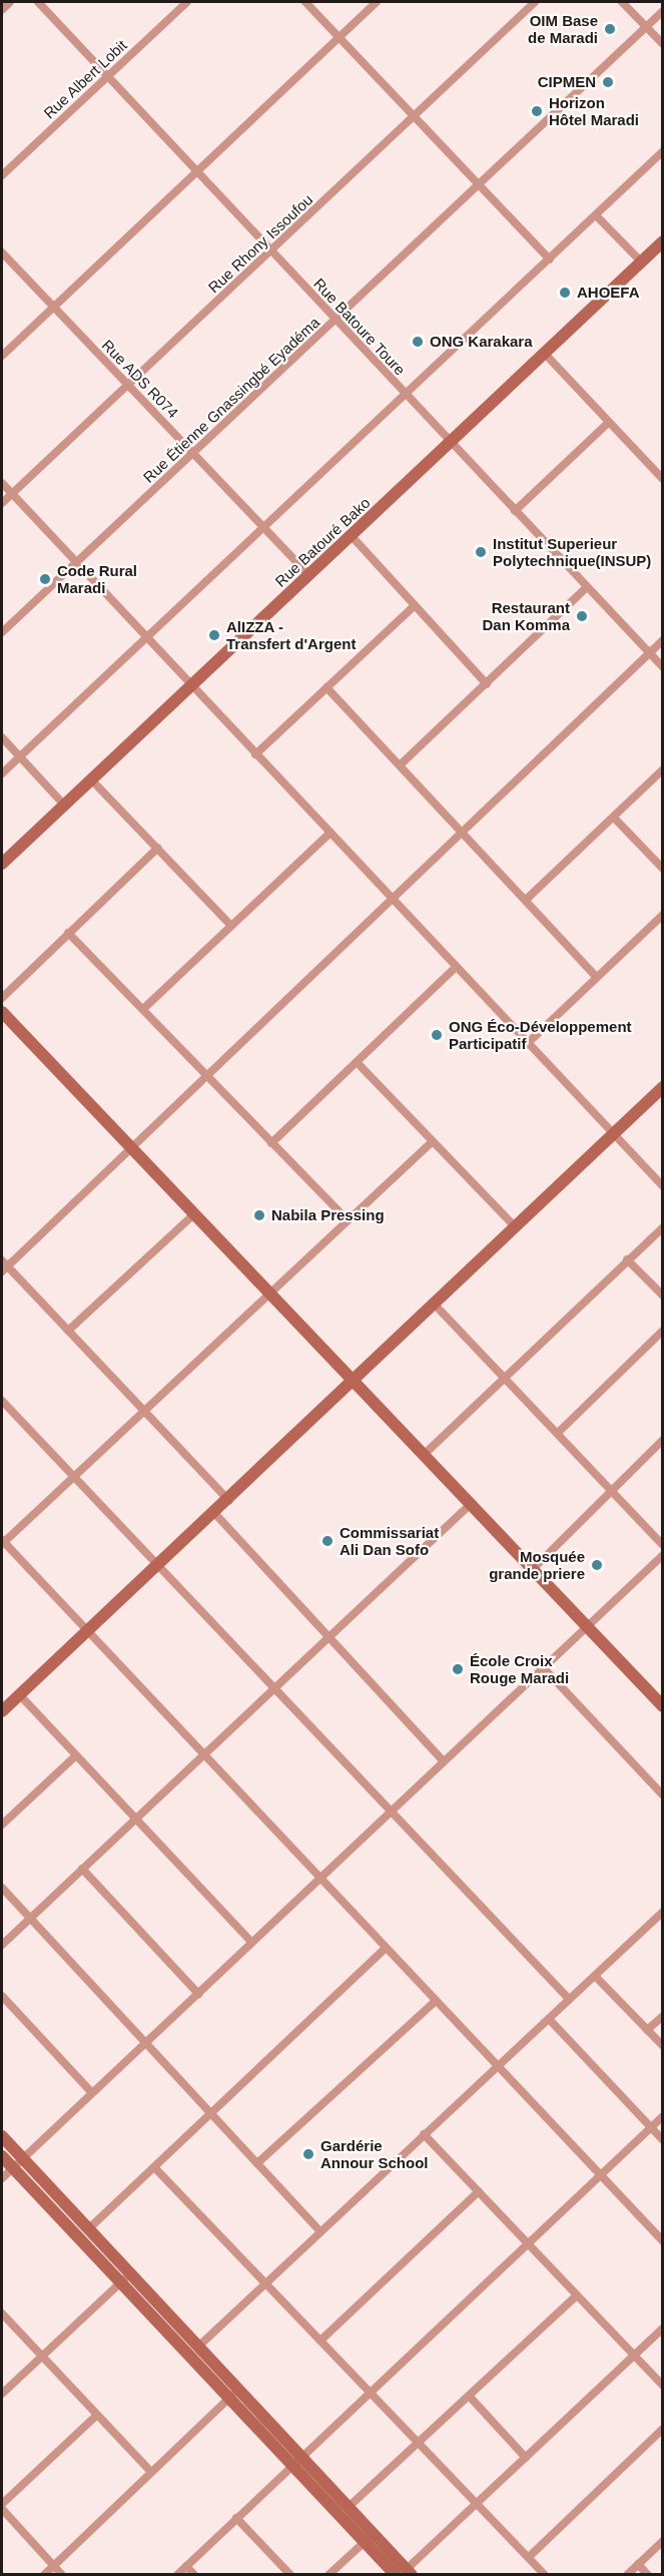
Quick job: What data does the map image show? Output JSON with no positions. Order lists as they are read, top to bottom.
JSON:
{
  "streets": {
    "street": [
      "Rue Albert Lobit",
      "Rue Rhony Issoufou",
      "Rue Batoure Toure",
      "Rue ADS R074",
      "Rue Étienne Gnassingbé Eyadéma",
      "Rue Batouré Bako"
    ]
  },
  "crossings": [
    ["Rue Albert Lobit", "Rue Batoure Toure"],
    ["Rue Rhony Issoufou", "Rue Batoure Toure"],
    ["Rue Rhony Issoufou", "Rue ADS R074"],
    ["Rue Batoure Toure", "Rue Étienne Gnassingbé Eyadéma"],
    ["Rue Batoure Toure", "Rue Batouré Bako"],
    ["Rue ADS R074", "Rue Étienne Gnassingbé Eyadéma"],
    ["Rue ADS R074", "Rue Batouré Bako"]
  ],
  "places": [
    "OIM Base de Maradi",
    "CIPMEN",
    "Horizon Hôtel Maradi",
    "AHOEFA",
    "ONG Karakara",
    "Institut Superieur Polytechnique(INSUP)",
    "Code Rural Maradi",
    "Restaurant Dan Komma",
    "AlIZZA - Transfert d'Argent",
    "ONG Éco-Développement Participatif",
    "Nabila Pressing",
    "Commissariat Ali Dan Sofo",
    "Mosquée grande priere",
    "École Croix Rouge Maradi",
    "Gardérie Annour School"
  ]
}
